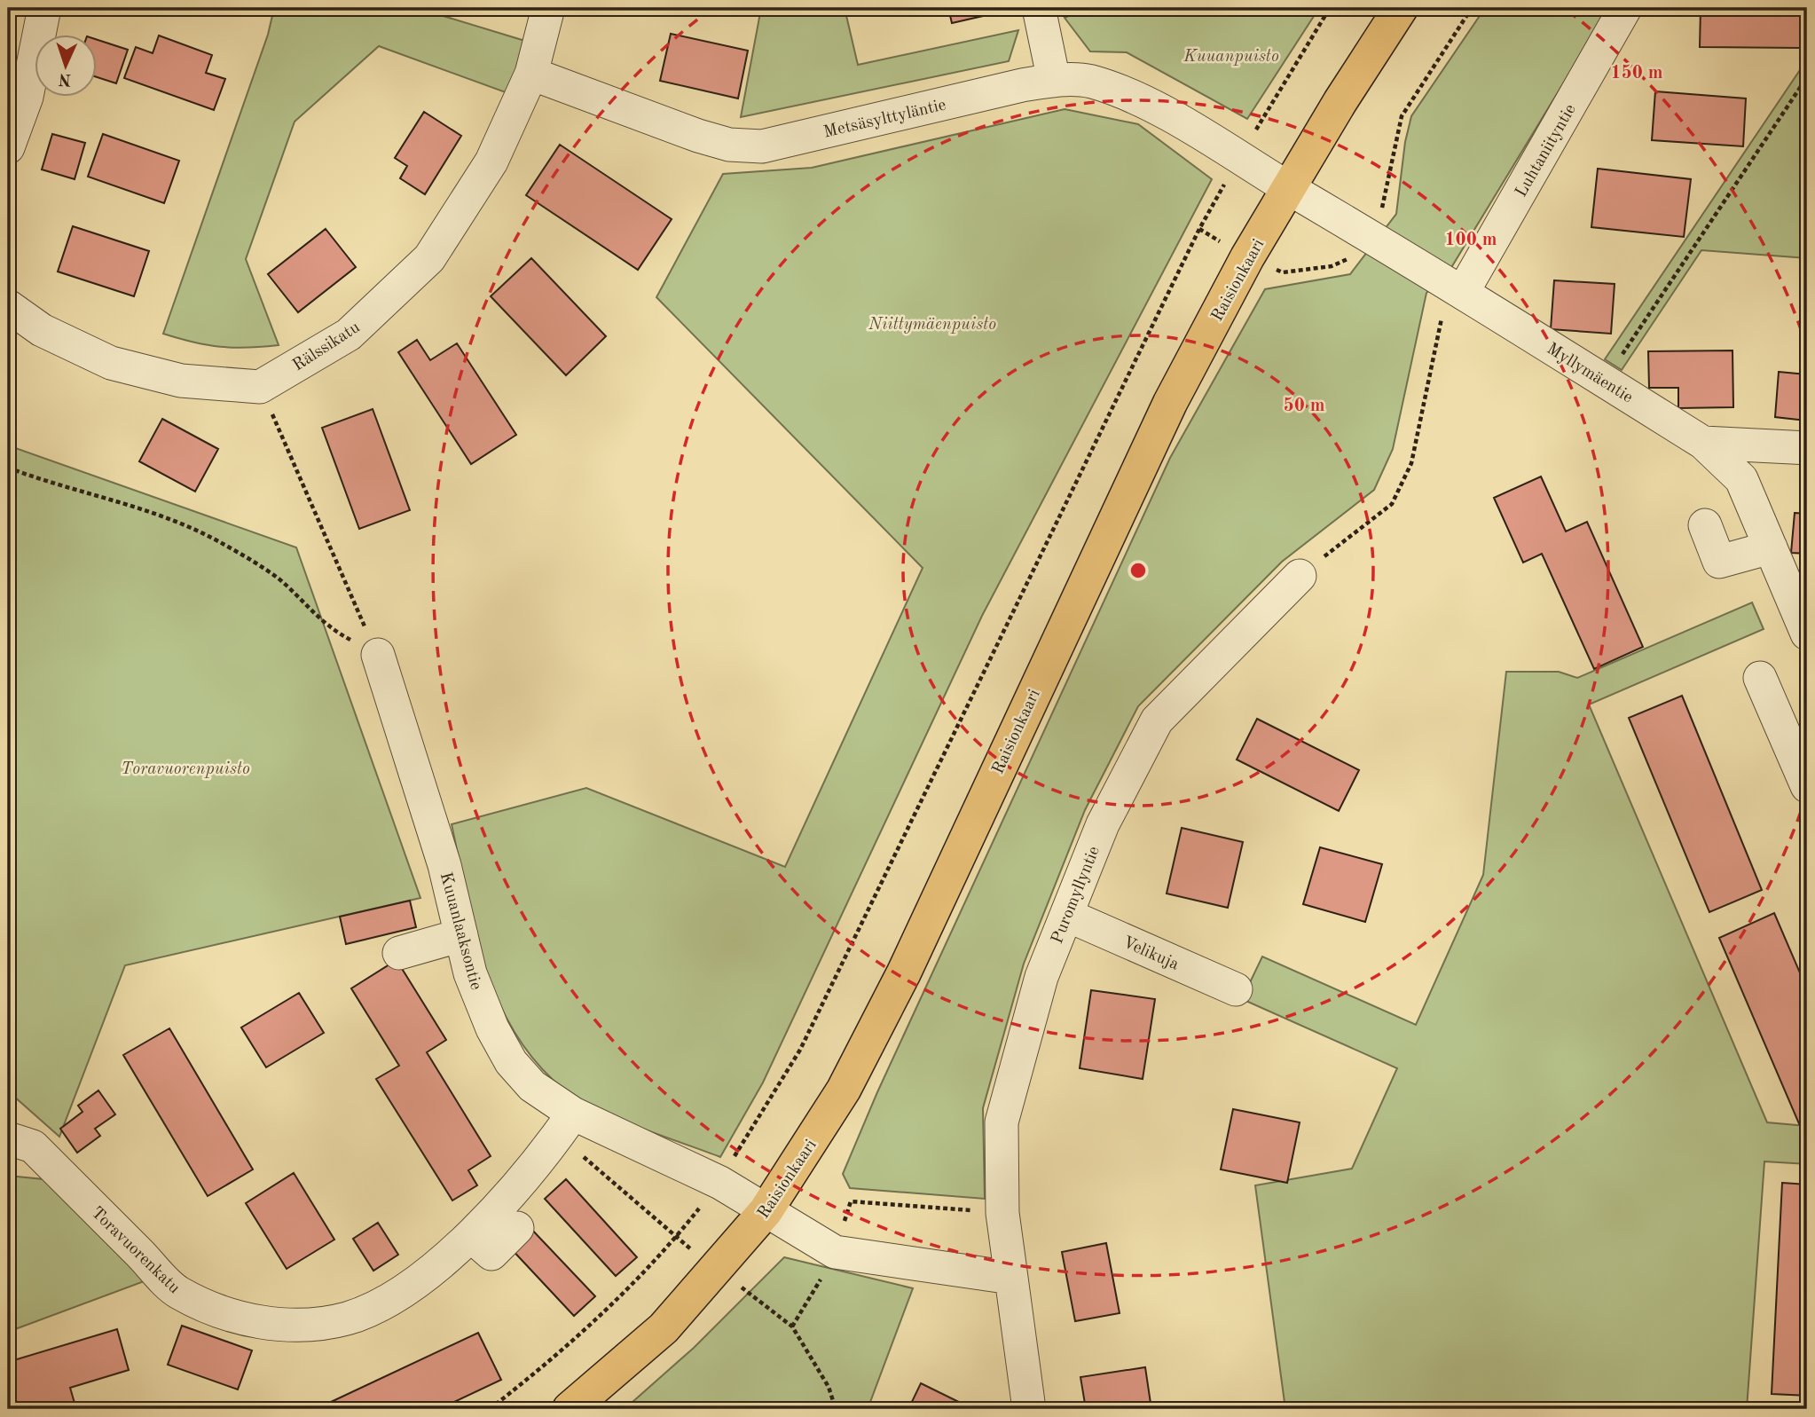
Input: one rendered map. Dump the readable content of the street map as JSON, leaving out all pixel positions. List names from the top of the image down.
{
  "streets": {
    "main road": ["Raisionkaari"],
    "street": [
      "Metsäsylttyläntie",
      "Luhtaniityntie",
      "Rälssikatu",
      "Myllymäentie",
      "Puromyllyntie",
      "Kuuanlaaksontie",
      "Velikuja",
      "Toravuorenkatu"
    ]
  },
  "crossings": [
    ["Metsäsylttyläntie", "Raisionkaari"],
    ["Metsäsylttyläntie", "Rälssikatu"],
    ["Metsäsylttyläntie", "Myllymäentie"],
    ["Luhtaniityntie", "Myllymäentie"],
    ["Raisionkaari", "Myllymäentie"],
    ["Raisionkaari", "Kuuanlaaksontie"],
    ["Puromyllyntie", "Velikuja"],
    ["Kuuanlaaksontie", "Toravuorenkatu"]
  ],
  "parks": ["Kuuanpuisto", "Niittymäenpuisto", "Toravuorenpuisto"],
  "north": "bottom",
  "rings": ["150 m", "100 m", "50 m"]
}
